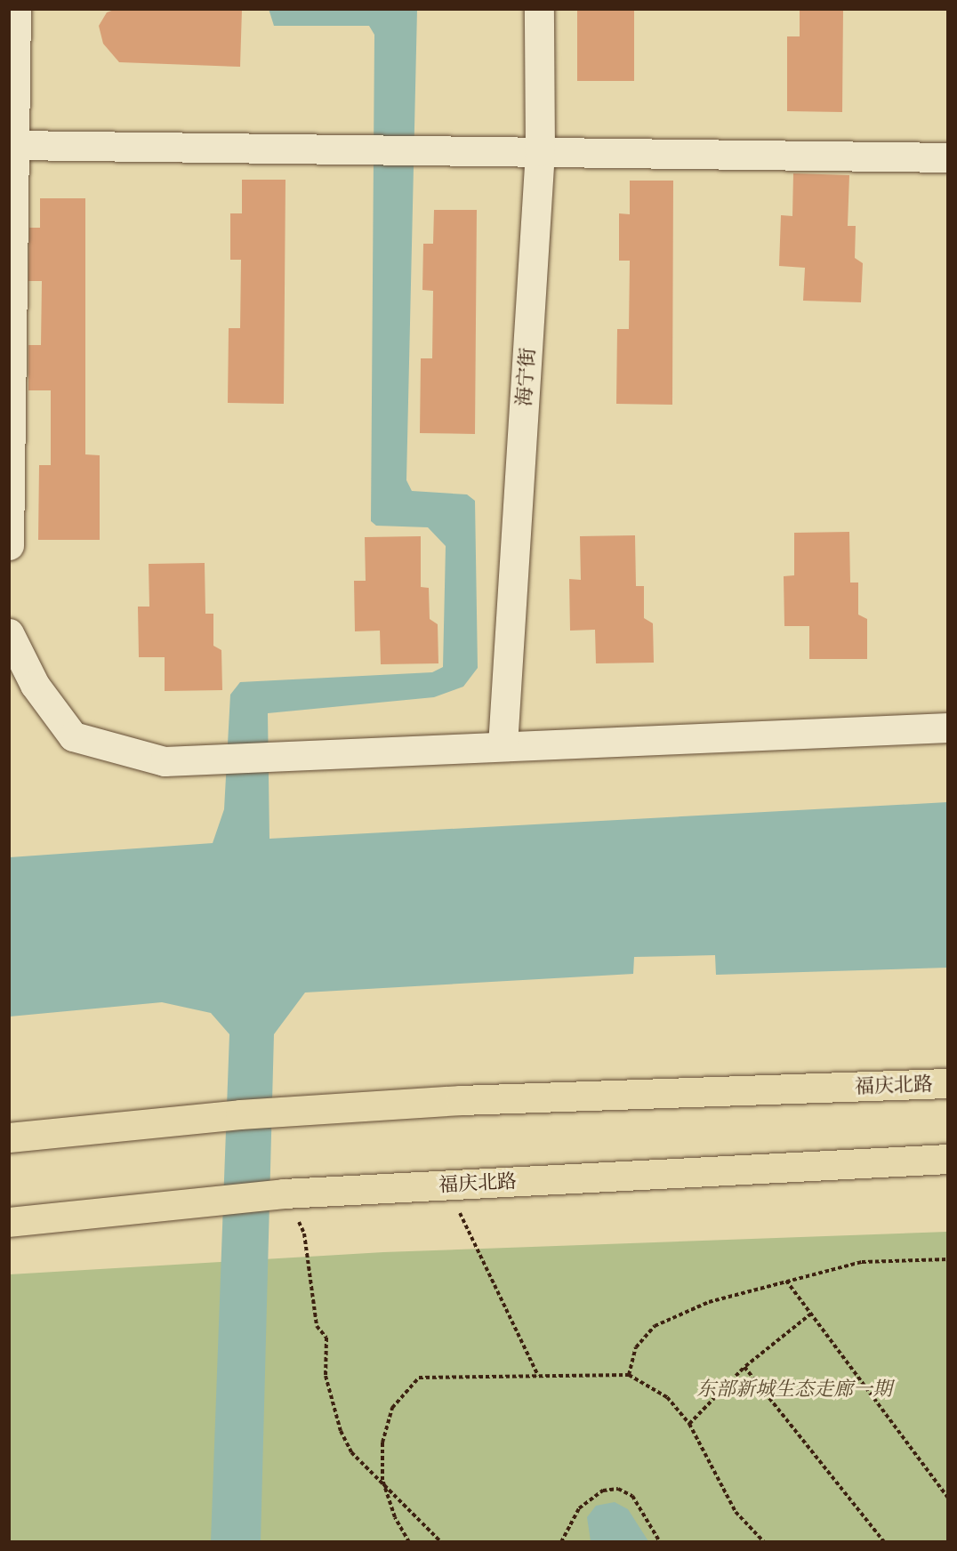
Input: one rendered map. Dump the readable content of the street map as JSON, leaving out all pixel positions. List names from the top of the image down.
{
  "streets": {
    "main road": ["福庆北路"],
    "street": ["海宁街"]
  },
  "parks": ["东部新城生态走廊一期"]
}
